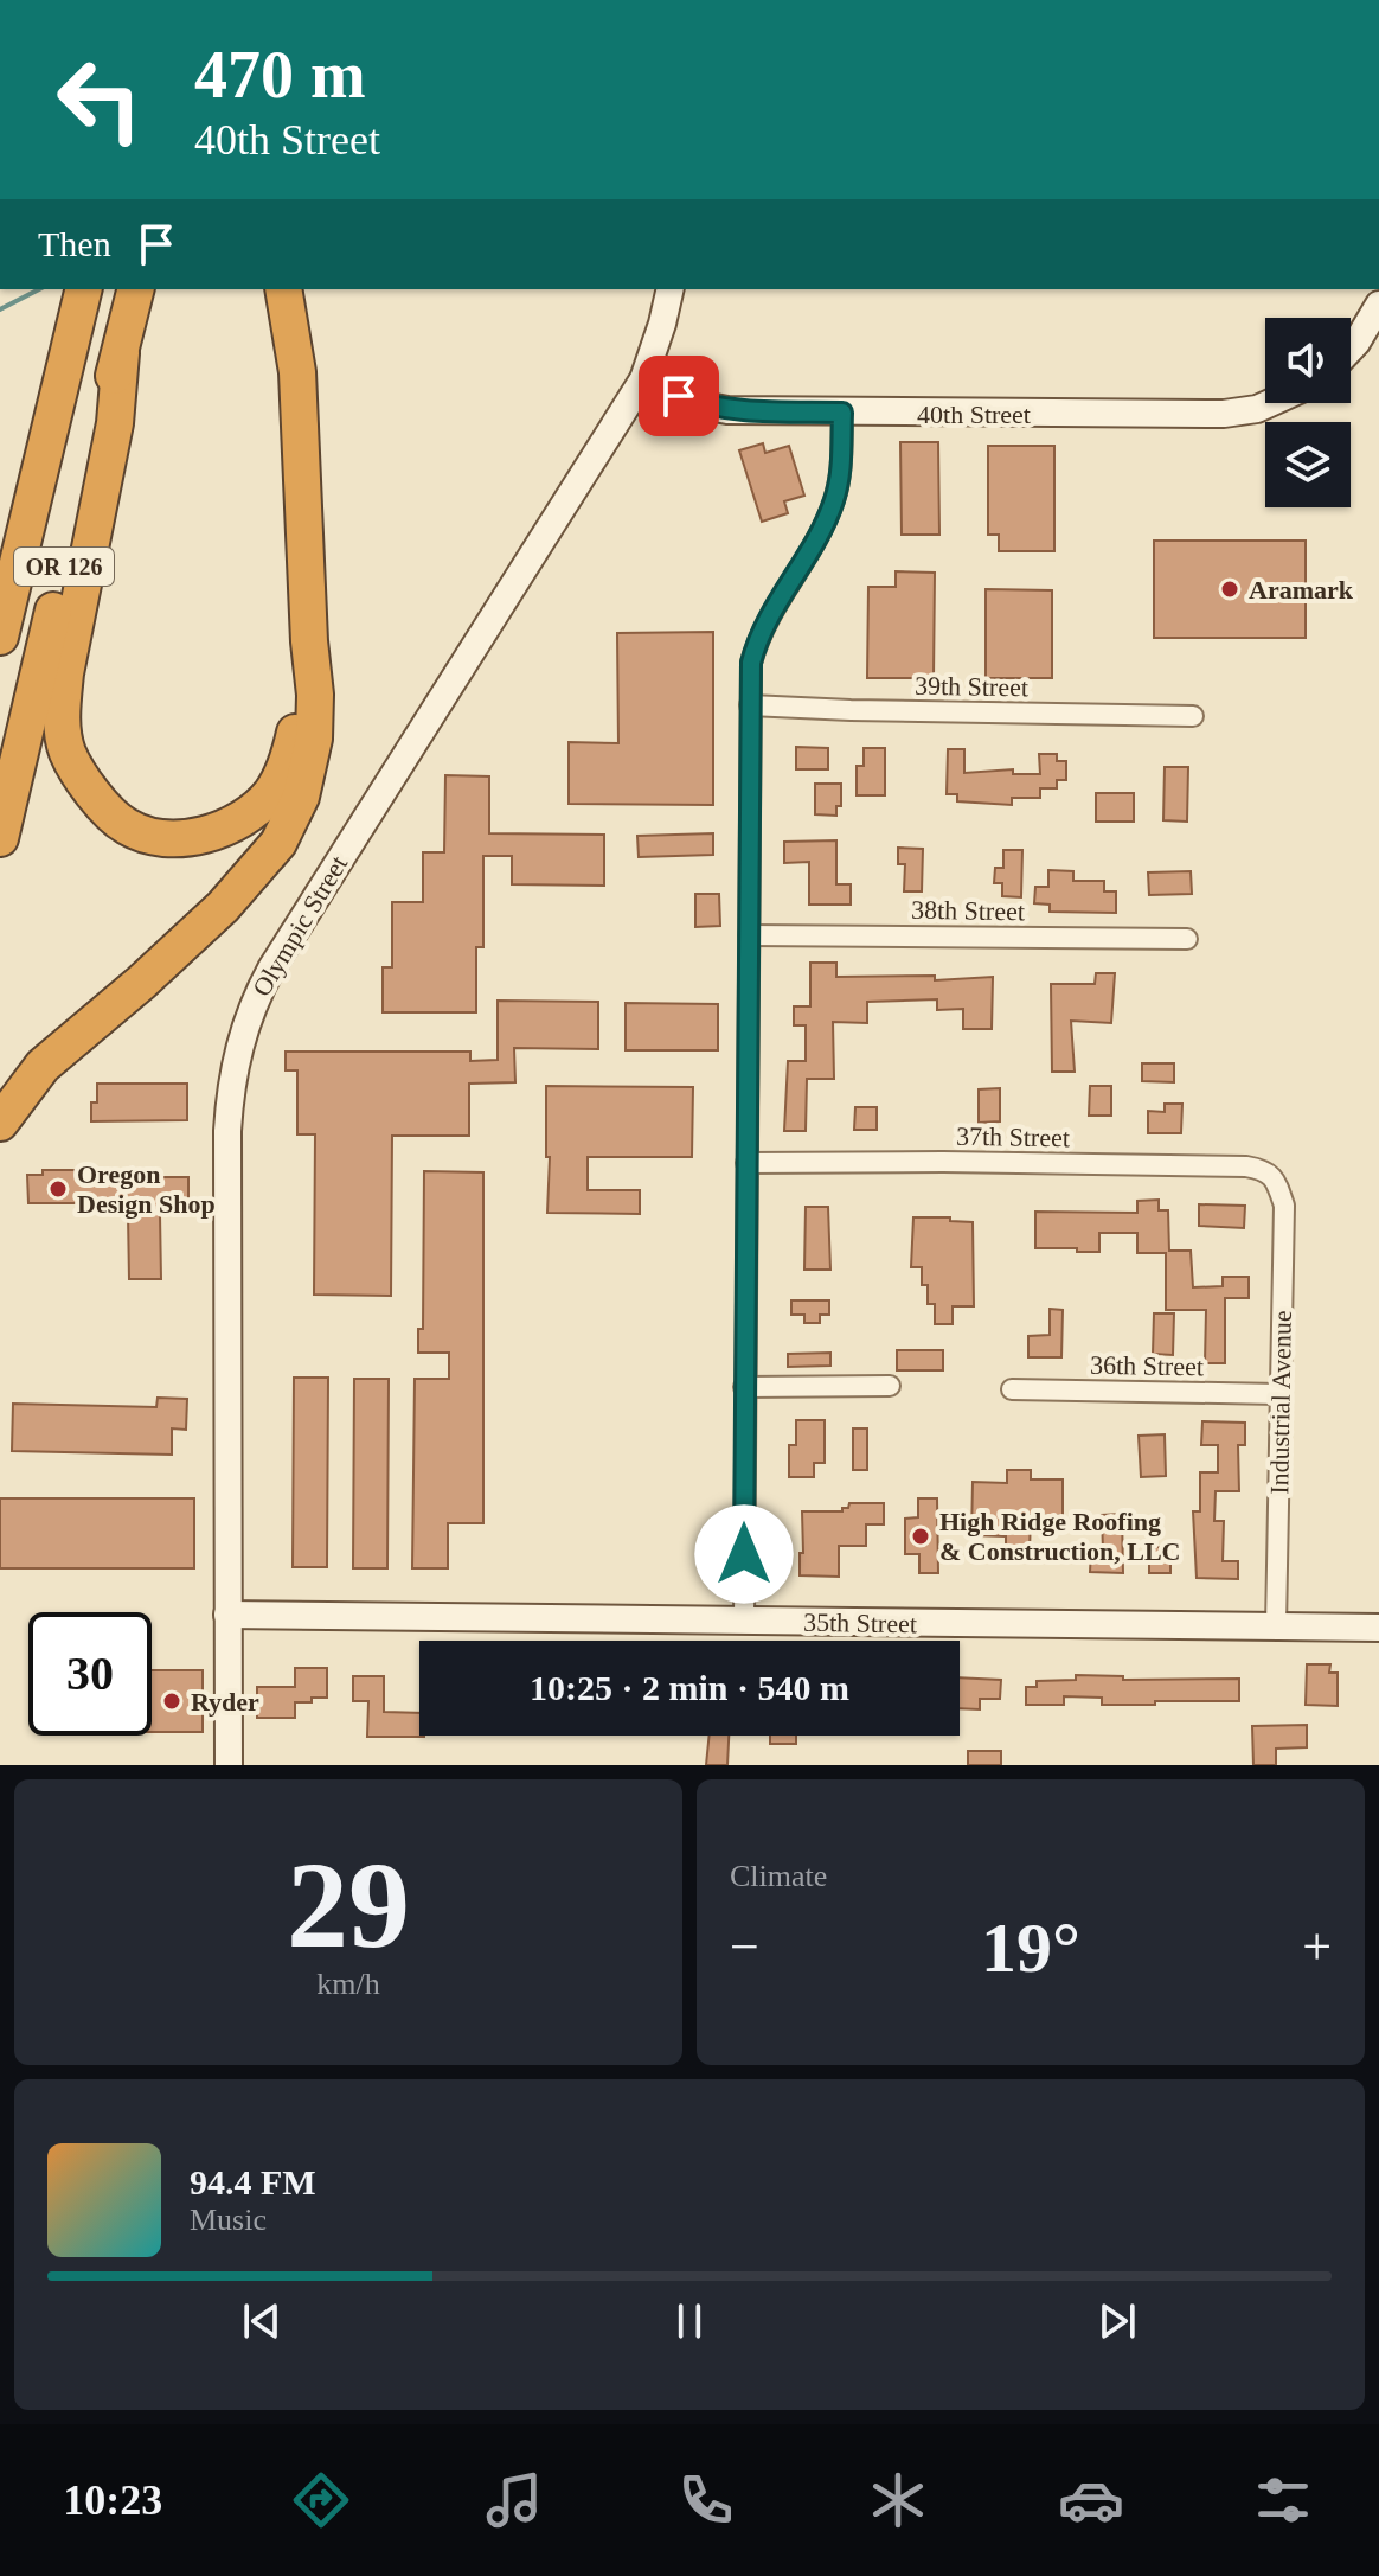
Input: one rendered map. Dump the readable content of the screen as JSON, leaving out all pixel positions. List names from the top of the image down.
{
  "streets": {
    "highway": ["OR 126"],
    "street": [
      "40th Street",
      "39th Street",
      "38th Street",
      "Olympic Street",
      "37th Street",
      "36th Street",
      "Industrial Avenue",
      "35th Street"
    ]
  },
  "crossings": [
    ["40th Street", "Olympic Street"],
    ["Olympic Street", "35th Street"],
    ["37th Street", "Industrial Avenue"],
    ["36th Street", "Industrial Avenue"],
    ["Industrial Avenue", "35th Street"]
  ],
  "places": [
    "Aramark",
    "Oregon Design Shop",
    "High Ridge Roofing & Construction, LLC",
    "Ryder"
  ],
  "page": {
    "turn": ["470 m", "40th Street"],
    "then": "Then",
    "limit": "30",
    "trip": "10:25 · 2 min · 540 m",
    "tile": [
      ["29", "km/h"],
      "Climate"
    ],
    "heat": ["−", "19°", "+"],
    "song": ["94.4 FM", "Music"],
    "tabs": "10:23"
  }
}
